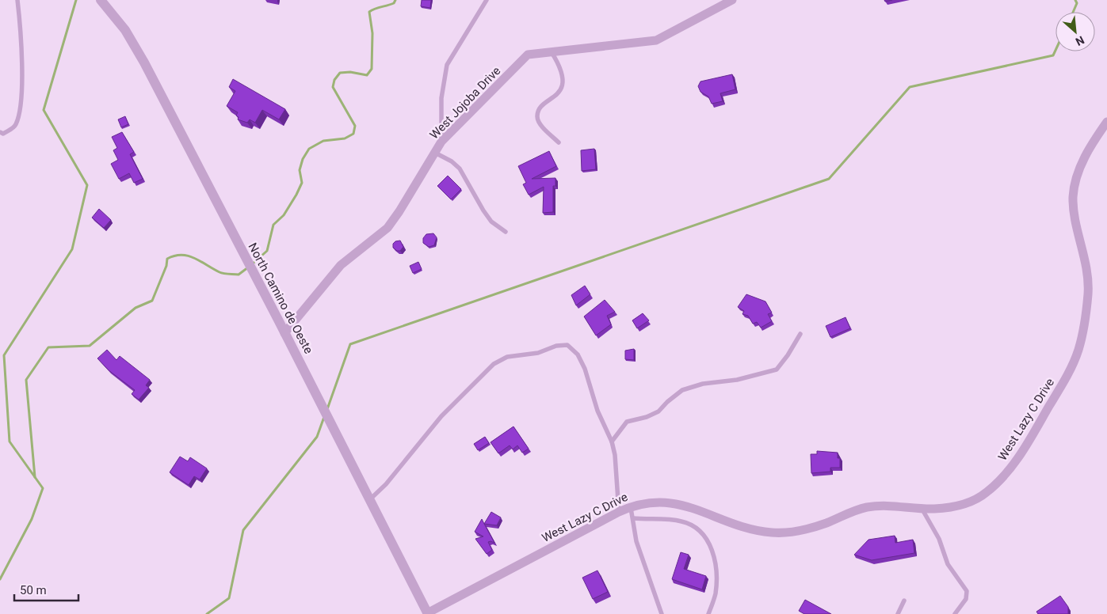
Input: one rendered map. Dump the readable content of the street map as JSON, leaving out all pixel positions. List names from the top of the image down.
{
  "streets": {
    "street": ["West Jojoba Drive", "North Camino de Oeste", "West Lazy C Drive"]
  },
  "crossings": [
    ["West Jojoba Drive", "North Camino de Oeste"],
    ["North Camino de Oeste", "West Lazy C Drive"]
  ],
  "scale_bar": "50 m",
  "north": "bottom right"
}
